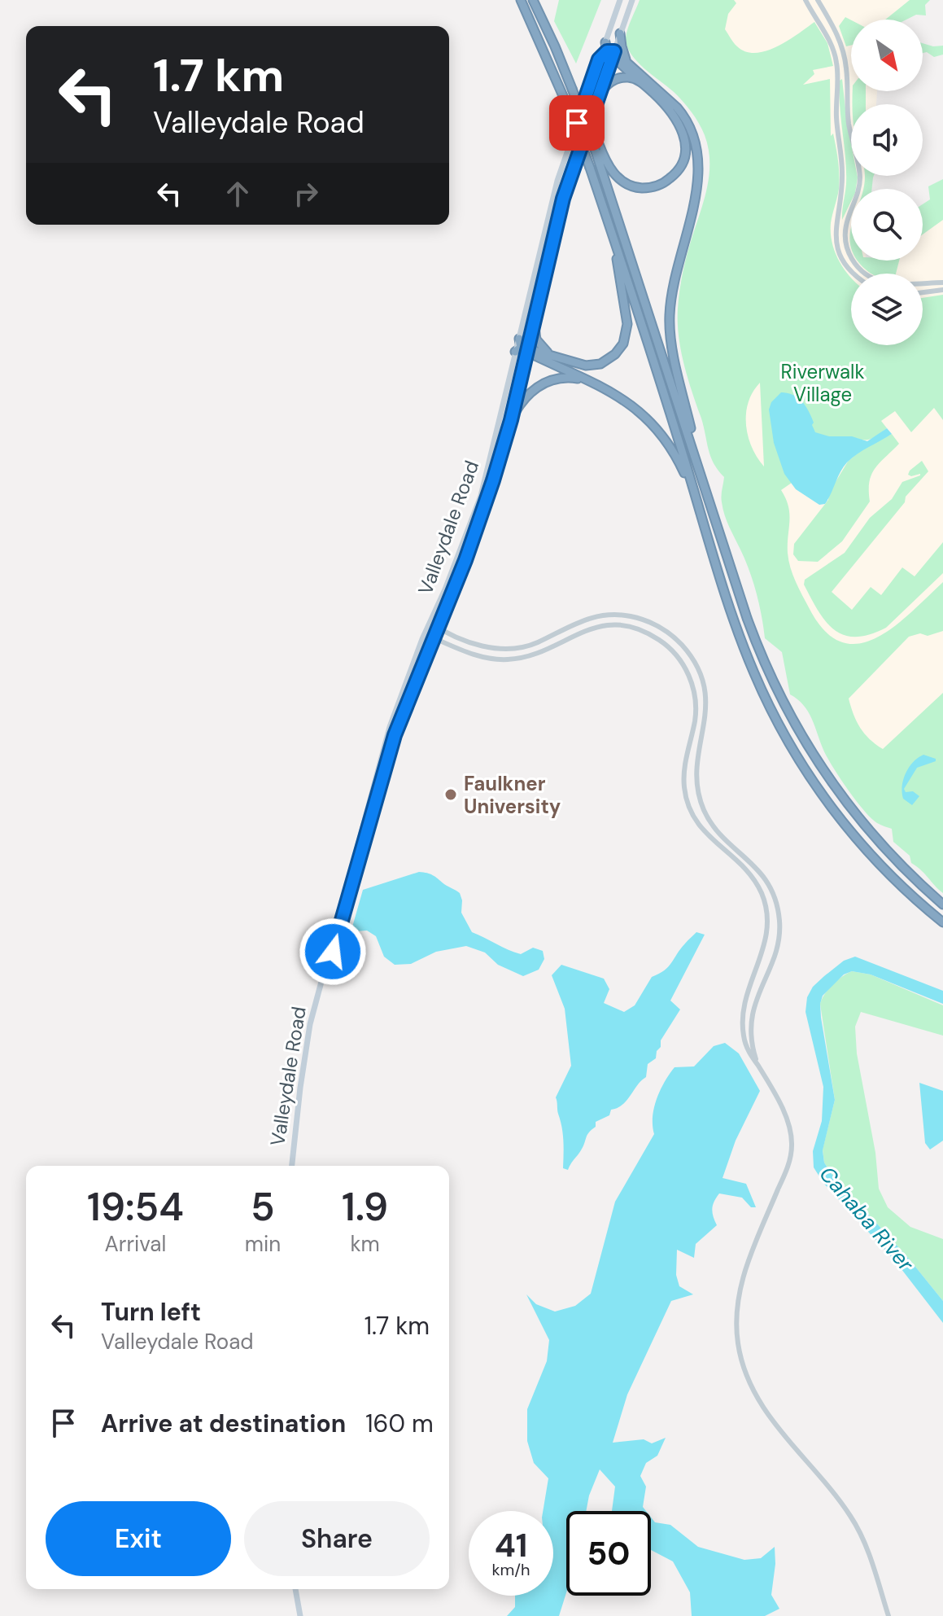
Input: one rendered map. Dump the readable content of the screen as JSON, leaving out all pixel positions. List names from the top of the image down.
{
  "streets": {
    "main road": ["Valleydale Road"]
  },
  "water": ["Cahaba River"],
  "parks": ["Riverwalk Village"],
  "places": ["Faulkner University"],
  "north": "bottom right",
  "page": {
    "turn": ["1.7 km", "Valleydale Road"],
    "eta": [
      "19:54",
      "Arrival",
      "5",
      "min",
      "1.9",
      "km"
    ],
    "list": [
      {
        "name": "Turn left",
        "note": "Valleydale Road",
        "value": "1.7 km"
      },
      {
        "name": "Arrive at destination",
        "value": "160 m"
      }
    ],
    "buttons": ["Exit", "Share"],
    "speed": "41 km/h",
    "limit": "50"
  }
}
